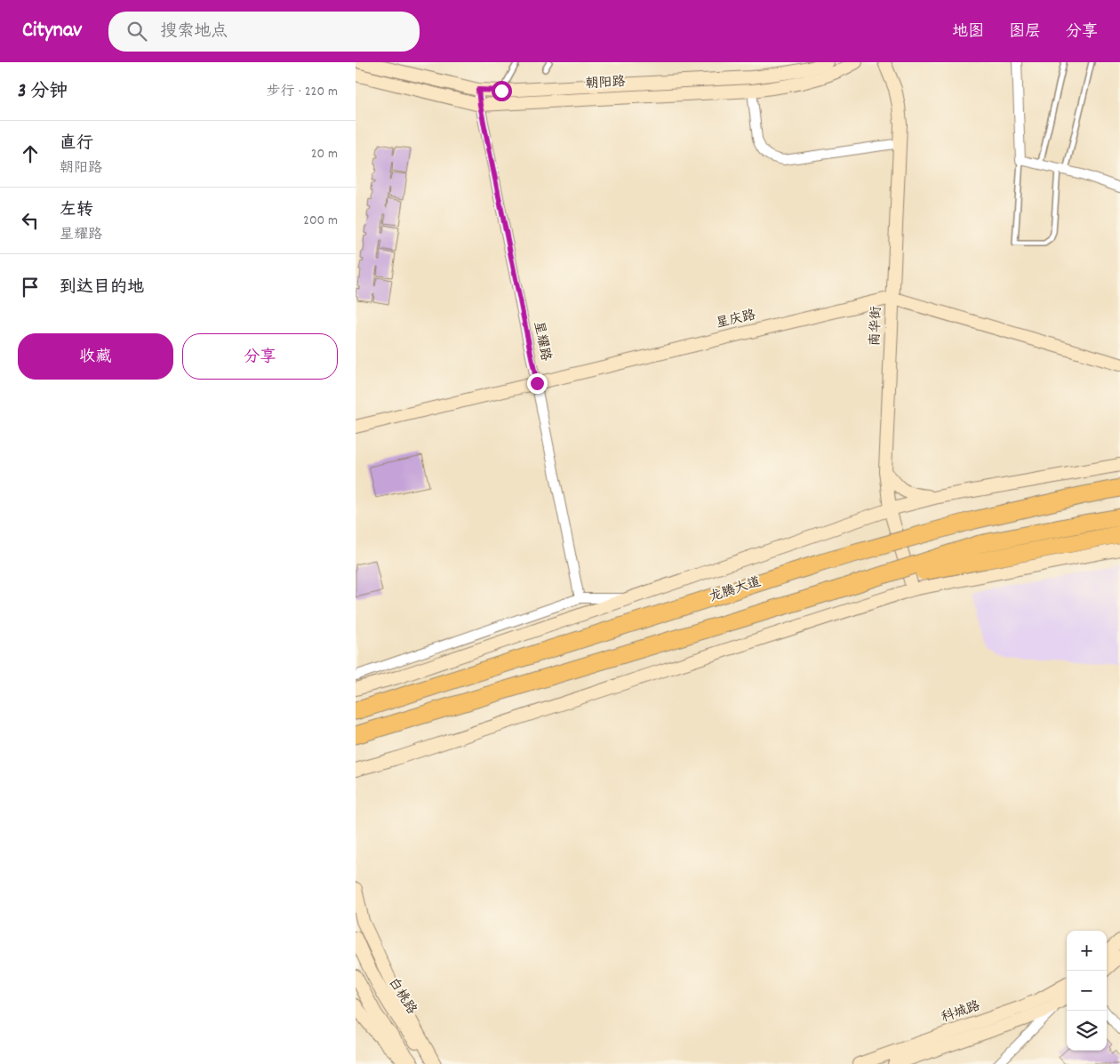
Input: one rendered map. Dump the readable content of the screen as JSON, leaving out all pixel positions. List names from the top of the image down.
{
  "streets": {
    "highway": ["龙腾大道"],
    "main road": [
      "朝阳路",
      "星庆路",
      "南华街",
      "白桃路",
      "科城路"
    ],
    "street": ["星耀路"]
  },
  "crossings": [
    ["朝阳路", "星耀路"],
    ["星庆路", "南华街"],
    ["星庆路", "星耀路"]
  ],
  "page": {
    "header": "Citynav",
    "search": "搜索地点",
    "nav": ["地图", "图层", "分享"],
    "heading": ["3 分钟", "步行 · 220 m"],
    "list": [
      ["直行", "朝阳路", "20 m"],
      ["左转", "星耀路", "200 m"],
      "到达目的地"
    ],
    "buttons": ["收藏", "分享"],
    "map_buttons": ["+", "−"]
  }
}
